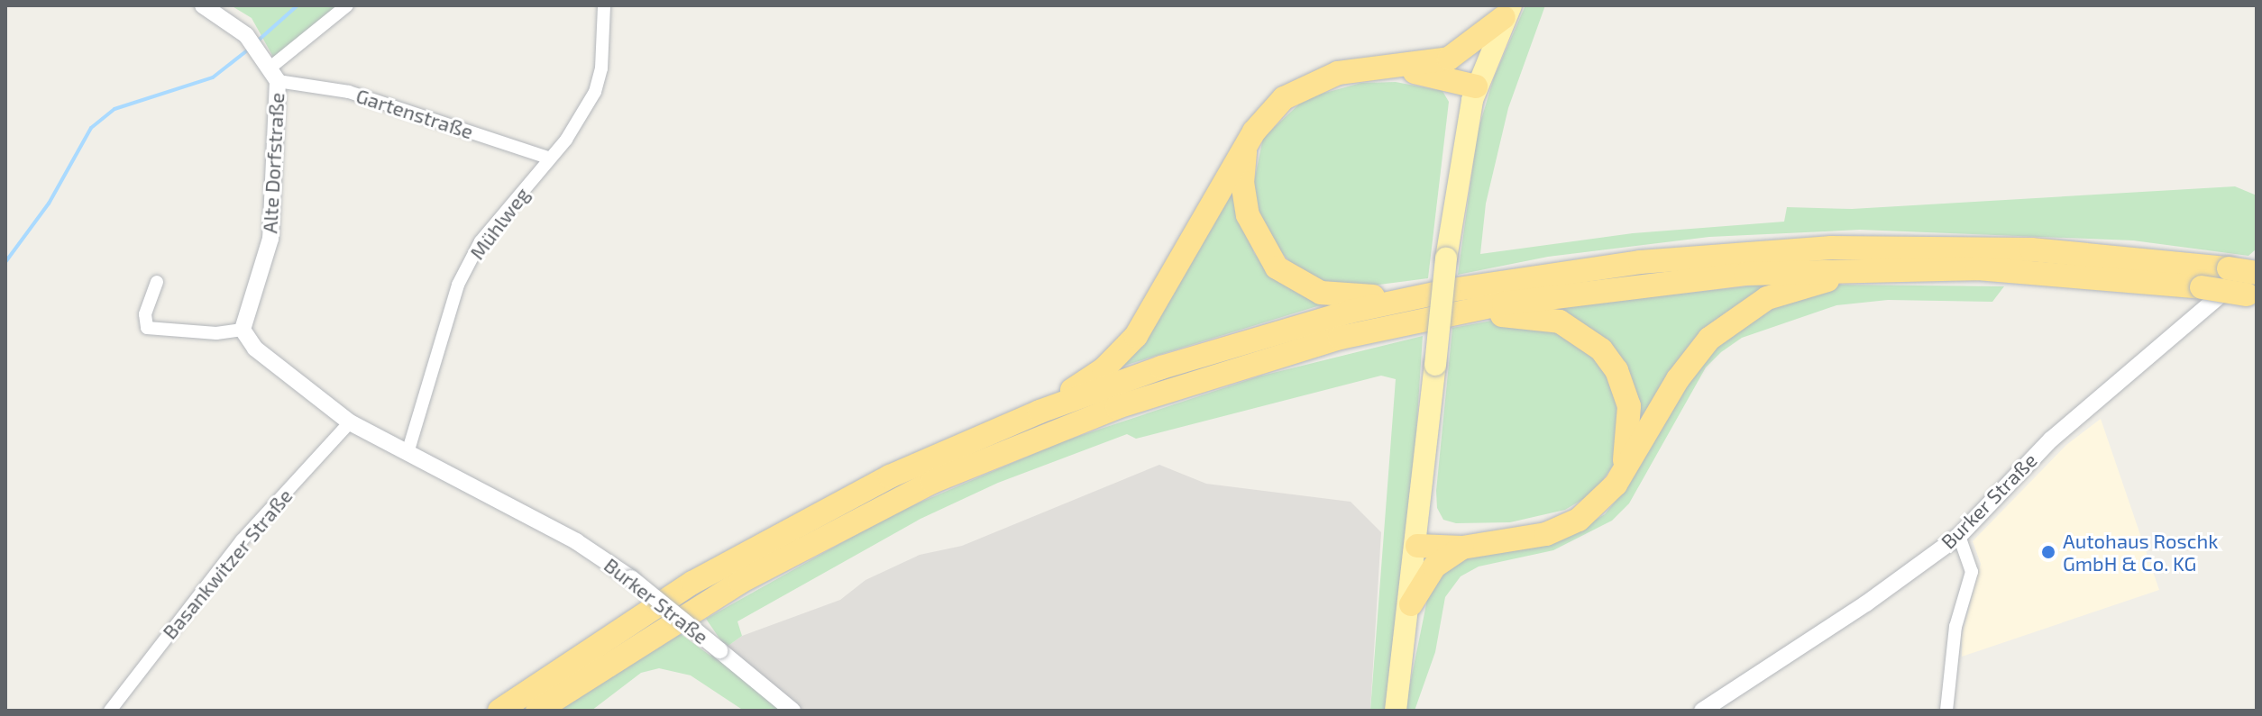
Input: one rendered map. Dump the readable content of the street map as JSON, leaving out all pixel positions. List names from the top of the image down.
{
  "streets": {
    "street": [
      "Gartenstraße",
      "Alte Dorfstraße",
      "Mühlweg",
      "Burker Straße",
      "Basankwitzer Straße"
    ]
  },
  "crossings": [
    ["Gartenstraße", "Alte Dorfstraße"],
    ["Mühlweg", "Burker Straße"]
  ],
  "places": ["Autohaus Roschk GmbH & Co. KG"]
}
